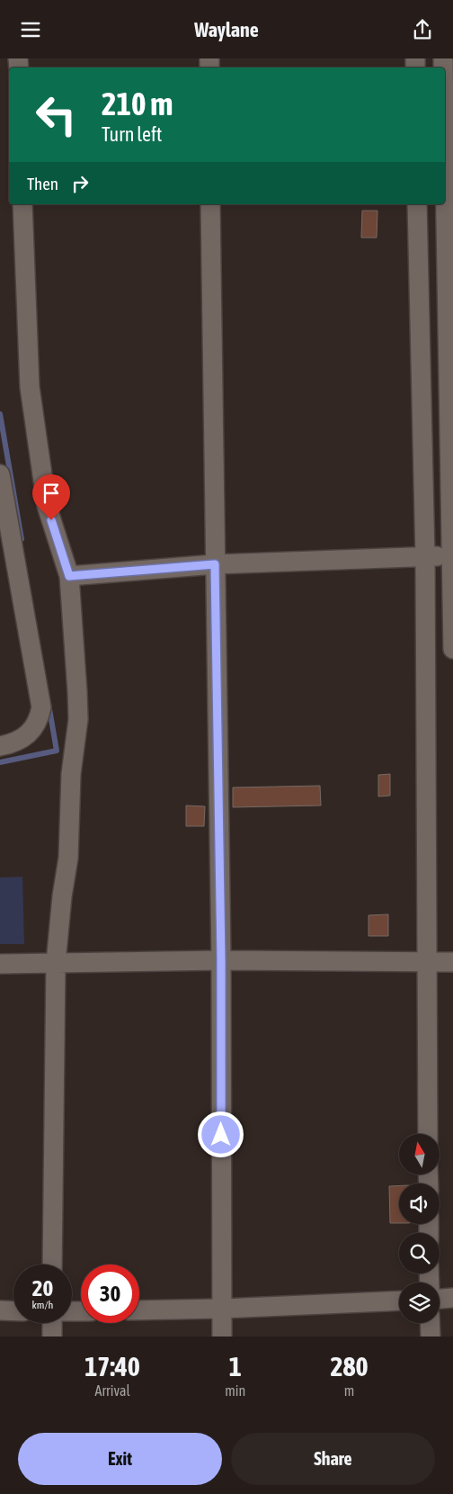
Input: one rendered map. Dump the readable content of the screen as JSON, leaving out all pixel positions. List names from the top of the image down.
{
  "north": "top",
  "page": {
    "header": "Waylane",
    "turn": ["210 m", "Turn left"],
    "then": "Then",
    "speed": "20 km/h",
    "limit": "30",
    "eta": [
      "17:40",
      "Arrival",
      "1",
      "min",
      "280",
      "m"
    ],
    "buttons": ["Exit", "Share"]
  }
}
